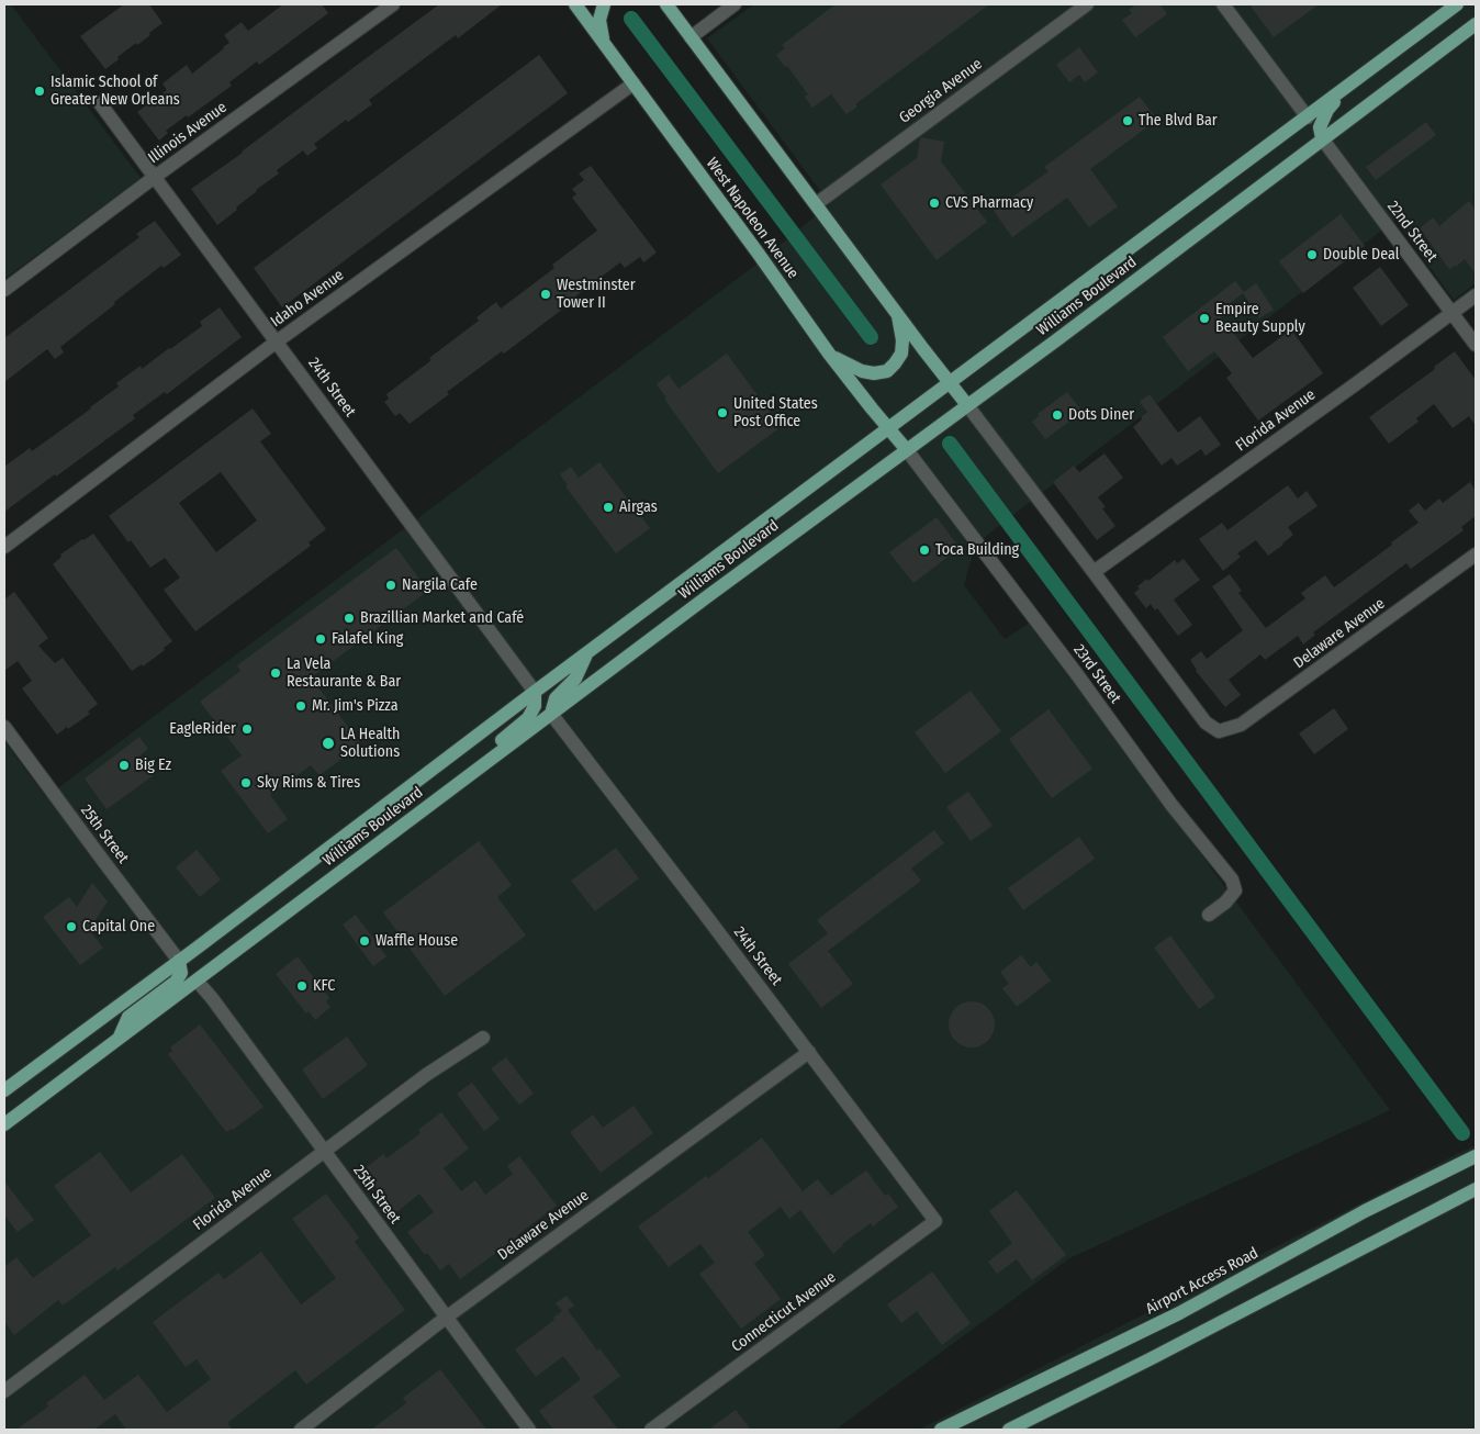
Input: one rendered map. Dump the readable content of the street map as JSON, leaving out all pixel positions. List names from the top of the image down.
{
  "streets": {
    "main road": ["West Napoleon Avenue", "Williams Boulevard", "Airport Access Road"],
    "street": [
      "Georgia Avenue",
      "Illinois Avenue",
      "22nd Street",
      "Idaho Avenue",
      "24th Street",
      "Florida Avenue",
      "Delaware Avenue",
      "23rd Street",
      "25th Street",
      "Connecticut Avenue"
    ]
  },
  "crossings": [
    ["Illinois Avenue", "24th Street"],
    ["West Napoleon Avenue", "Williams Boulevard"],
    ["West Napoleon Avenue", "Idaho Avenue"],
    ["West Napoleon Avenue", "23rd Street"],
    ["22nd Street", "Williams Boulevard"],
    ["22nd Street", "Florida Avenue"],
    ["Williams Boulevard", "24th Street"],
    ["Williams Boulevard", "23rd Street"],
    ["Williams Boulevard", "25th Street"],
    ["Idaho Avenue", "24th Street"],
    ["24th Street", "Delaware Avenue"],
    ["24th Street", "Connecticut Avenue"],
    ["Florida Avenue", "Delaware Avenue"],
    ["Florida Avenue", "25th Street"],
    ["Delaware Avenue", "25th Street"]
  ],
  "places": [
    "Islamic School of Greater New Orleans",
    "The Blvd Bar",
    "CVS Pharmacy",
    "Double Deal",
    "Westminster Tower II",
    "Empire Beauty Supply",
    "United States Post Office",
    "Dots Diner",
    "Airgas",
    "Toca Building",
    "Nargila Cafe",
    "Brazillian Market and Café",
    "Falafel King",
    "La Vela Restaurante & Bar",
    "Mr. Jim's Pizza",
    "EagleRider",
    "LA Health Solutions",
    "Big Ez",
    "Sky Rims & Tires",
    "Capital One",
    "Waffle House",
    "KFC"
  ]
}
